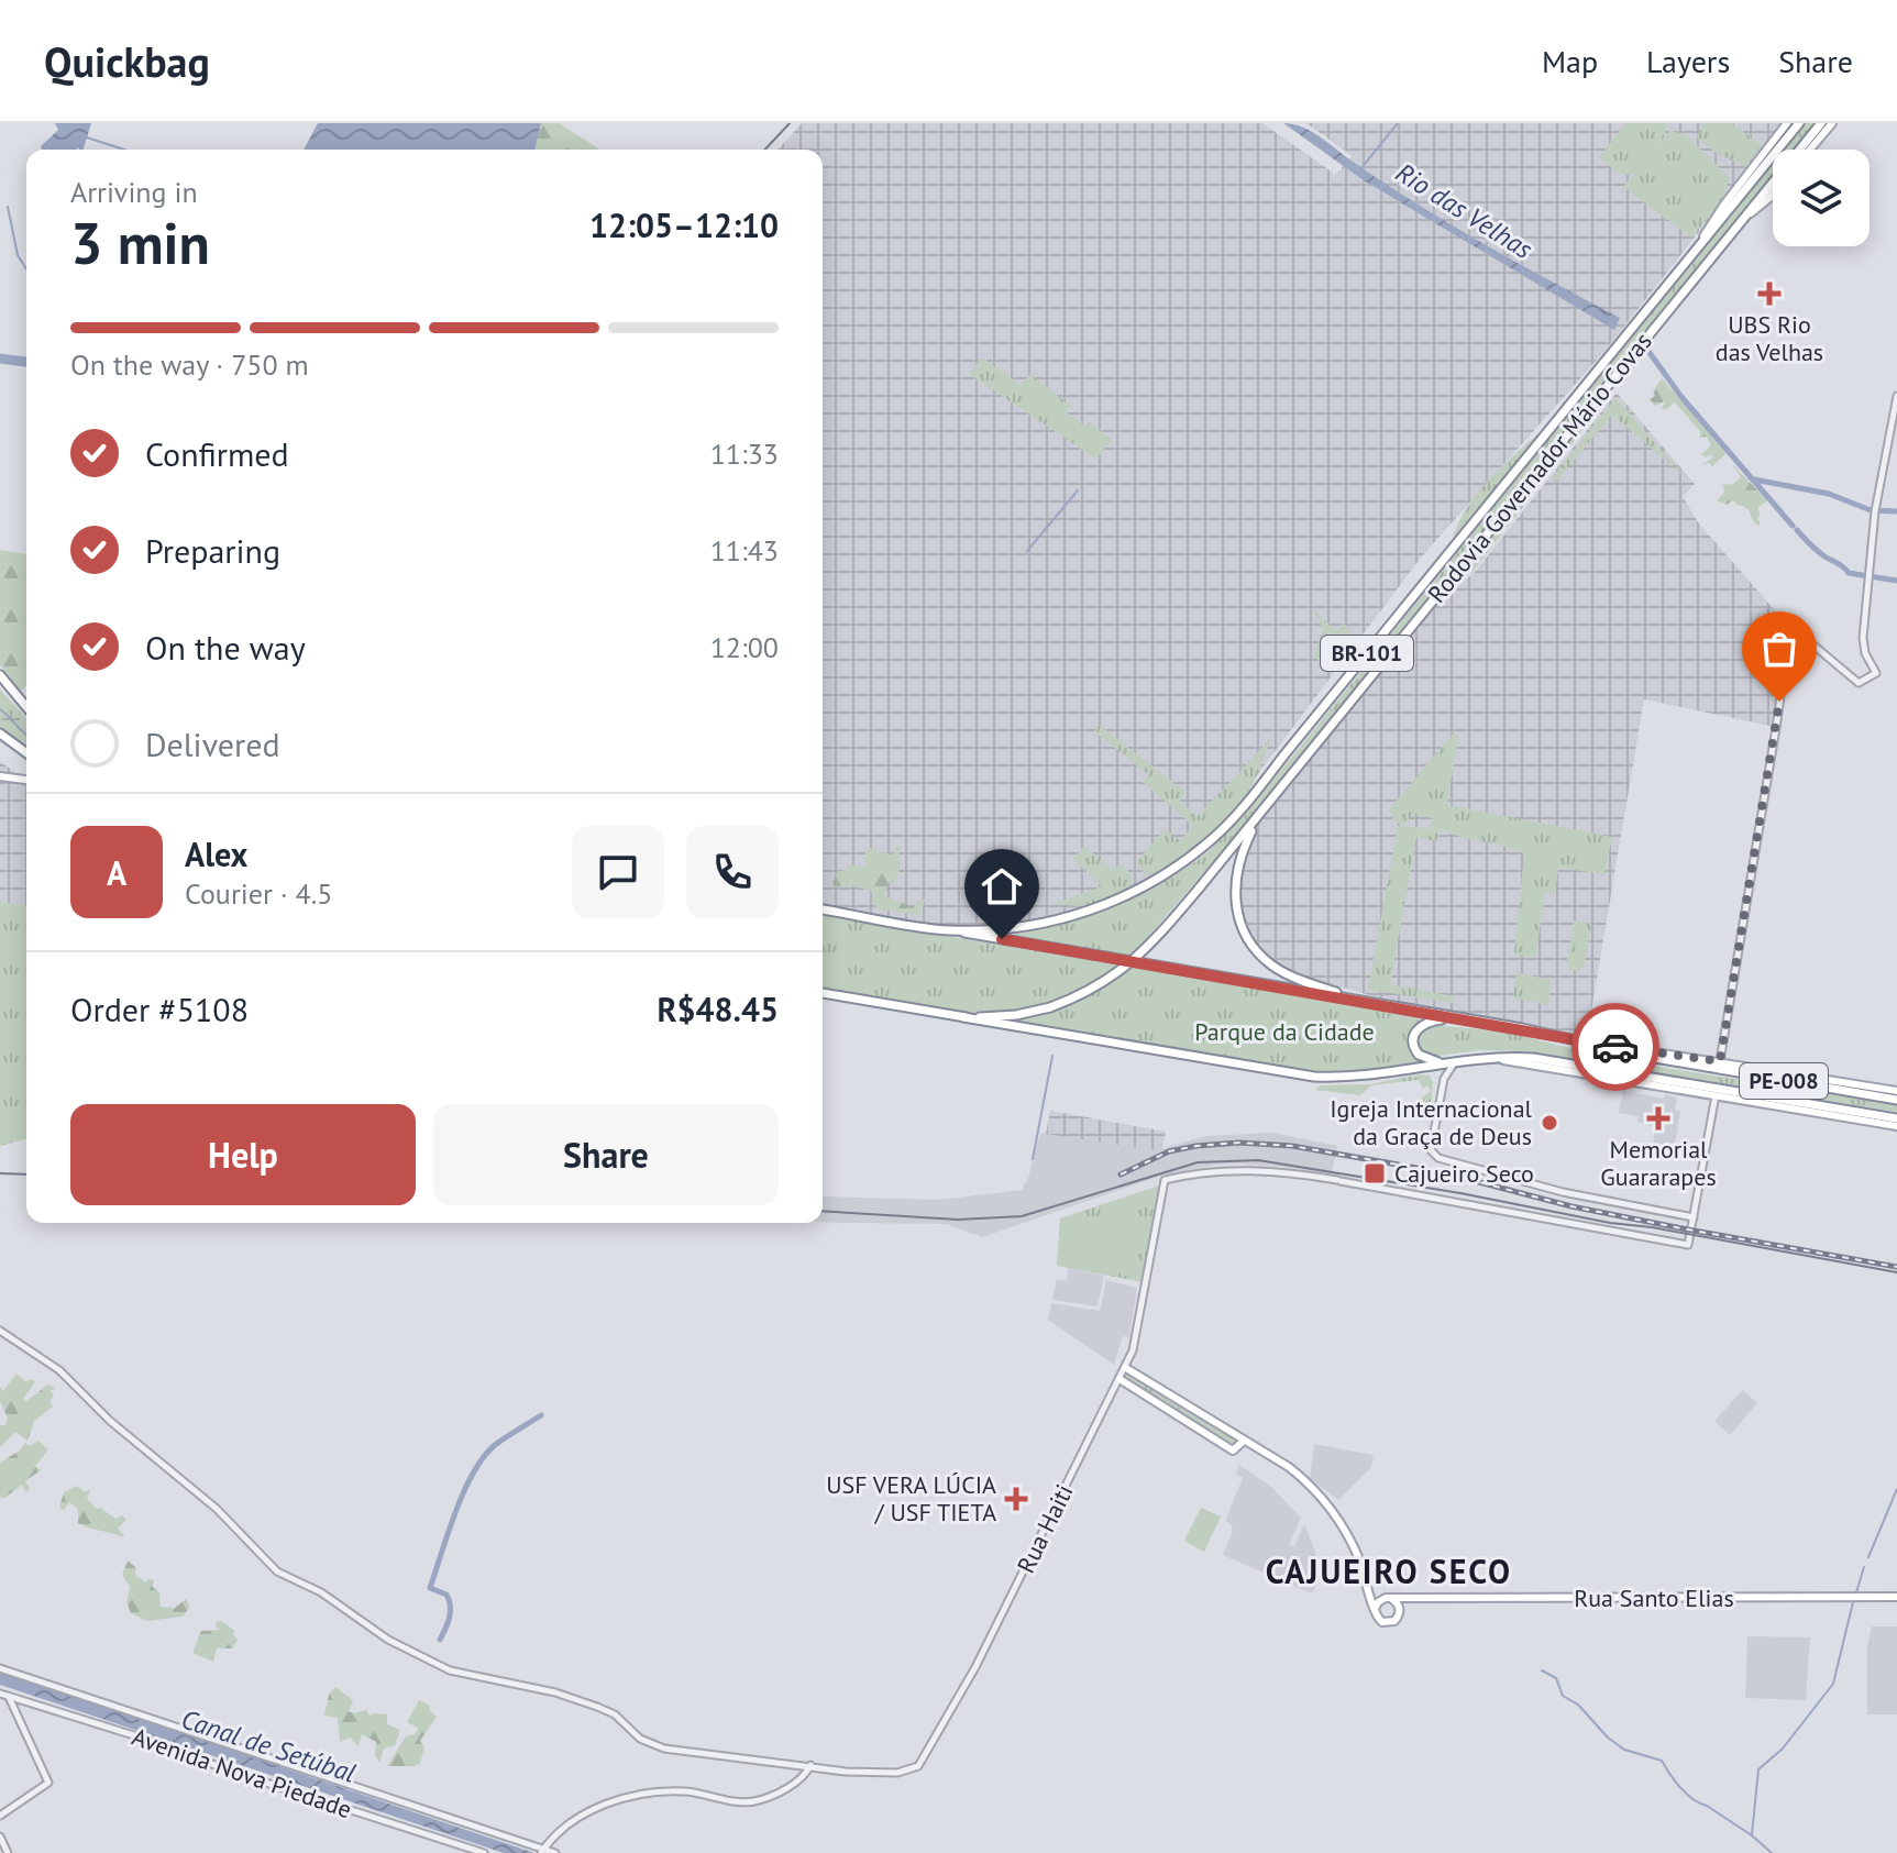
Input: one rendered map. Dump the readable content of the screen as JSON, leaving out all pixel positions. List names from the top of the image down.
{
  "streets": {
    "highway": ["Rodovia Governador Mário Covas", "BR-101", "PE-008"],
    "main road": ["Rua Santo Elias"],
    "street": ["Rua Haiti", "Avenida Nova Piedade"]
  },
  "crossings": [
    ["Rodovia Governador Mário Covas", "PE-008"]
  ],
  "districts": ["CAJUEIRO SECO"],
  "water": ["Rio das Velhas", "Canal de Setúbal"],
  "parks": ["Parque da Cidade"],
  "places": {
    "health": ["UBS Rio das Velhas", "Memorial Guararapes", "USF VERA LÚCIA / USF TIETA"],
    "other": ["Igreja Internacional da Graça de Deus"],
    "transit": ["Cajueiro Seco"]
  },
  "page": {
    "header": "Quickbag",
    "nav": ["Map", "Layers", "Share"],
    "heading": ["3 min", "Arriving in", "12:05–12:10"],
    "panel": [
      "Alex",
      "Courier · 4.5",
      "Order #5108",
      "R$48.45"
    ],
    "bar": "On the way · 750 m",
    "list": [
      ["Confirmed", "11:33"],
      ["Preparing", "11:43"],
      ["On the way", "12:00"],
      "Delivered"
    ],
    "round": "A",
    "buttons": ["Help", "Share"]
  }
}
